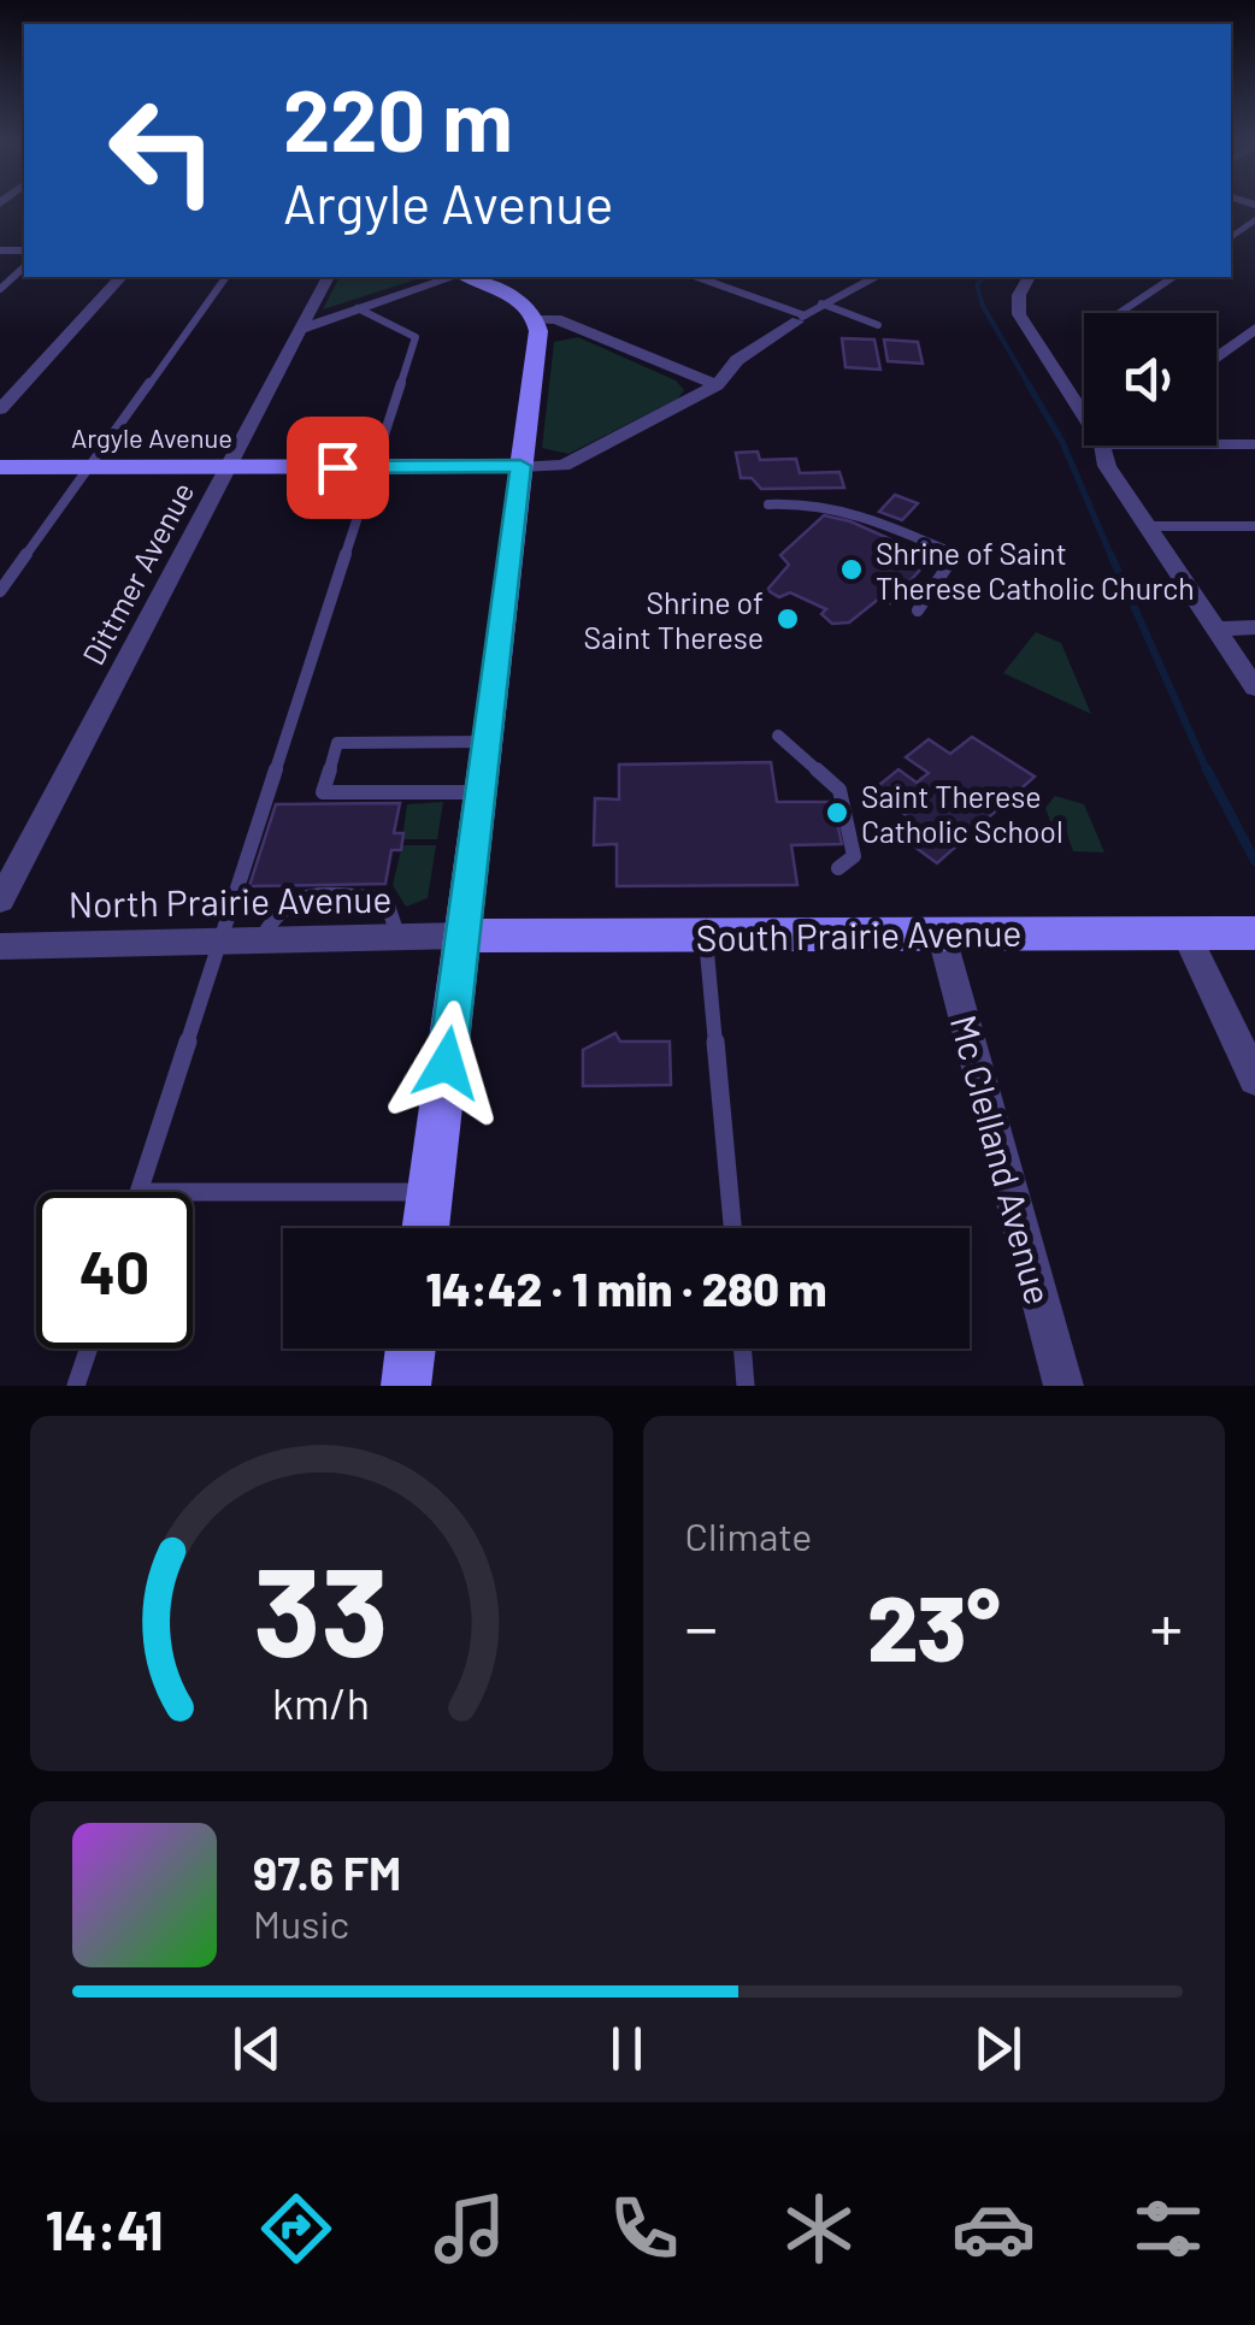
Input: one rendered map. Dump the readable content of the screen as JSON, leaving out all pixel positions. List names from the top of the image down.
{
  "streets": {
    "street": [
      "Argyle Avenue",
      "Dittmer Avenue",
      "North Prairie Avenue",
      "South Prairie Avenue",
      "Mc Clelland Avenue"
    ]
  },
  "crossings": [
    ["Argyle Avenue", "Dittmer Avenue"],
    ["North Prairie Avenue", "South Prairie Avenue"],
    ["South Prairie Avenue", "Mc Clelland Avenue"]
  ],
  "places": ["Shrine of Saint Therese Catholic Church", "Shrine of Saint Therese", "Saint Therese Catholic School"],
  "page": {
    "turn": ["220 m", "Argyle Avenue"],
    "limit": "40",
    "trip": "14:42 · 1 min · 280 m",
    "tile": "Climate",
    "heat": ["−", "23°", "+"],
    "song": ["97.6 FM", "Music"],
    "tabs": "14:41",
    "gauge": ["33", "km/h"]
  }
}
